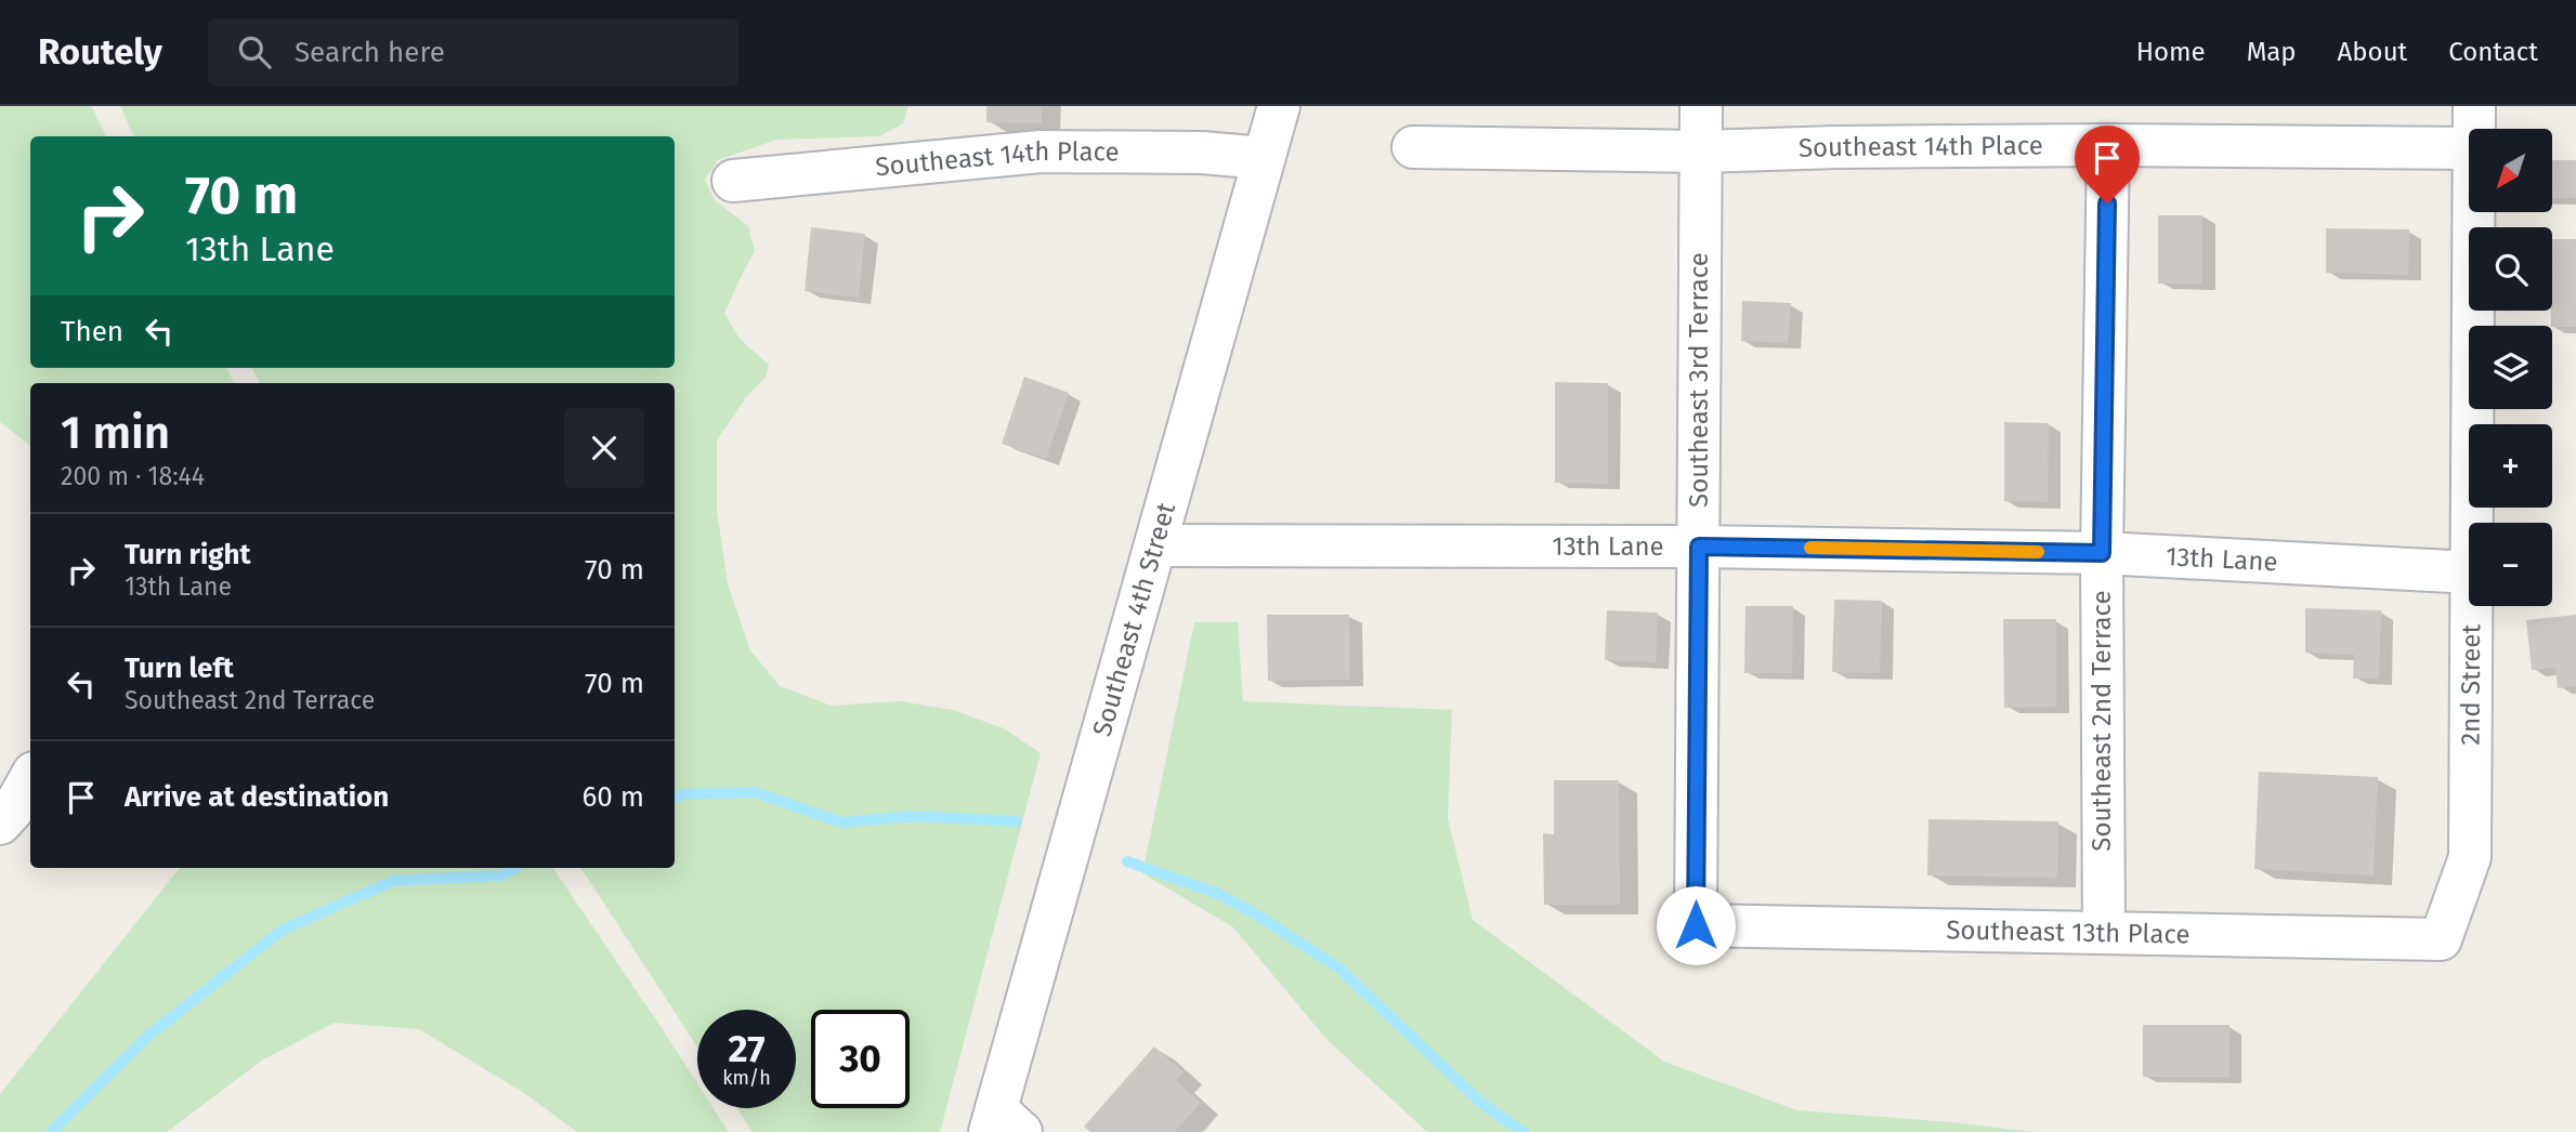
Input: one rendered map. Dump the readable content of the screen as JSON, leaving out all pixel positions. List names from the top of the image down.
{
  "streets": {
    "street": [
      "Southeast 14th Place",
      "Southeast 3rd Terrace",
      "13th Lane",
      "Southeast 4th Street",
      "2nd Street",
      "Southeast 2nd Terrace",
      "Southeast 13th Place"
    ]
  },
  "crossings": [
    ["Southeast 14th Place", "Southeast 3rd Terrace"],
    ["Southeast 14th Place", "Southeast 4th Street"],
    ["Southeast 14th Place", "Southeast 2nd Terrace"],
    ["Southeast 3rd Terrace", "13th Lane"],
    ["Southeast 3rd Terrace", "Southeast 13th Place"],
    ["13th Lane", "Southeast 4th Street"],
    ["13th Lane", "Southeast 2nd Terrace"],
    ["2nd Street", "Southeast 13th Place"],
    ["Southeast 2nd Terrace", "Southeast 13th Place"]
  ],
  "north": "bottom left",
  "page": {
    "header": "Routely",
    "search": "Search here",
    "nav": [
      "Home",
      "Map",
      "About",
      "Contact"
    ],
    "map_buttons": ["+", "−"],
    "turn": ["70 m", "13th Lane"],
    "then": "Then",
    "heading": ["1 min", "200 m · 18:44"],
    "list": [
      {
        "name": "Turn right",
        "note": "13th Lane",
        "value": "70 m"
      },
      {
        "name": "Turn left",
        "note": "Southeast 2nd Terrace",
        "value": "70 m"
      },
      {
        "name": "Arrive at destination",
        "value": "60 m"
      }
    ],
    "speed": "27 km/h",
    "limit": "30"
  }
}
